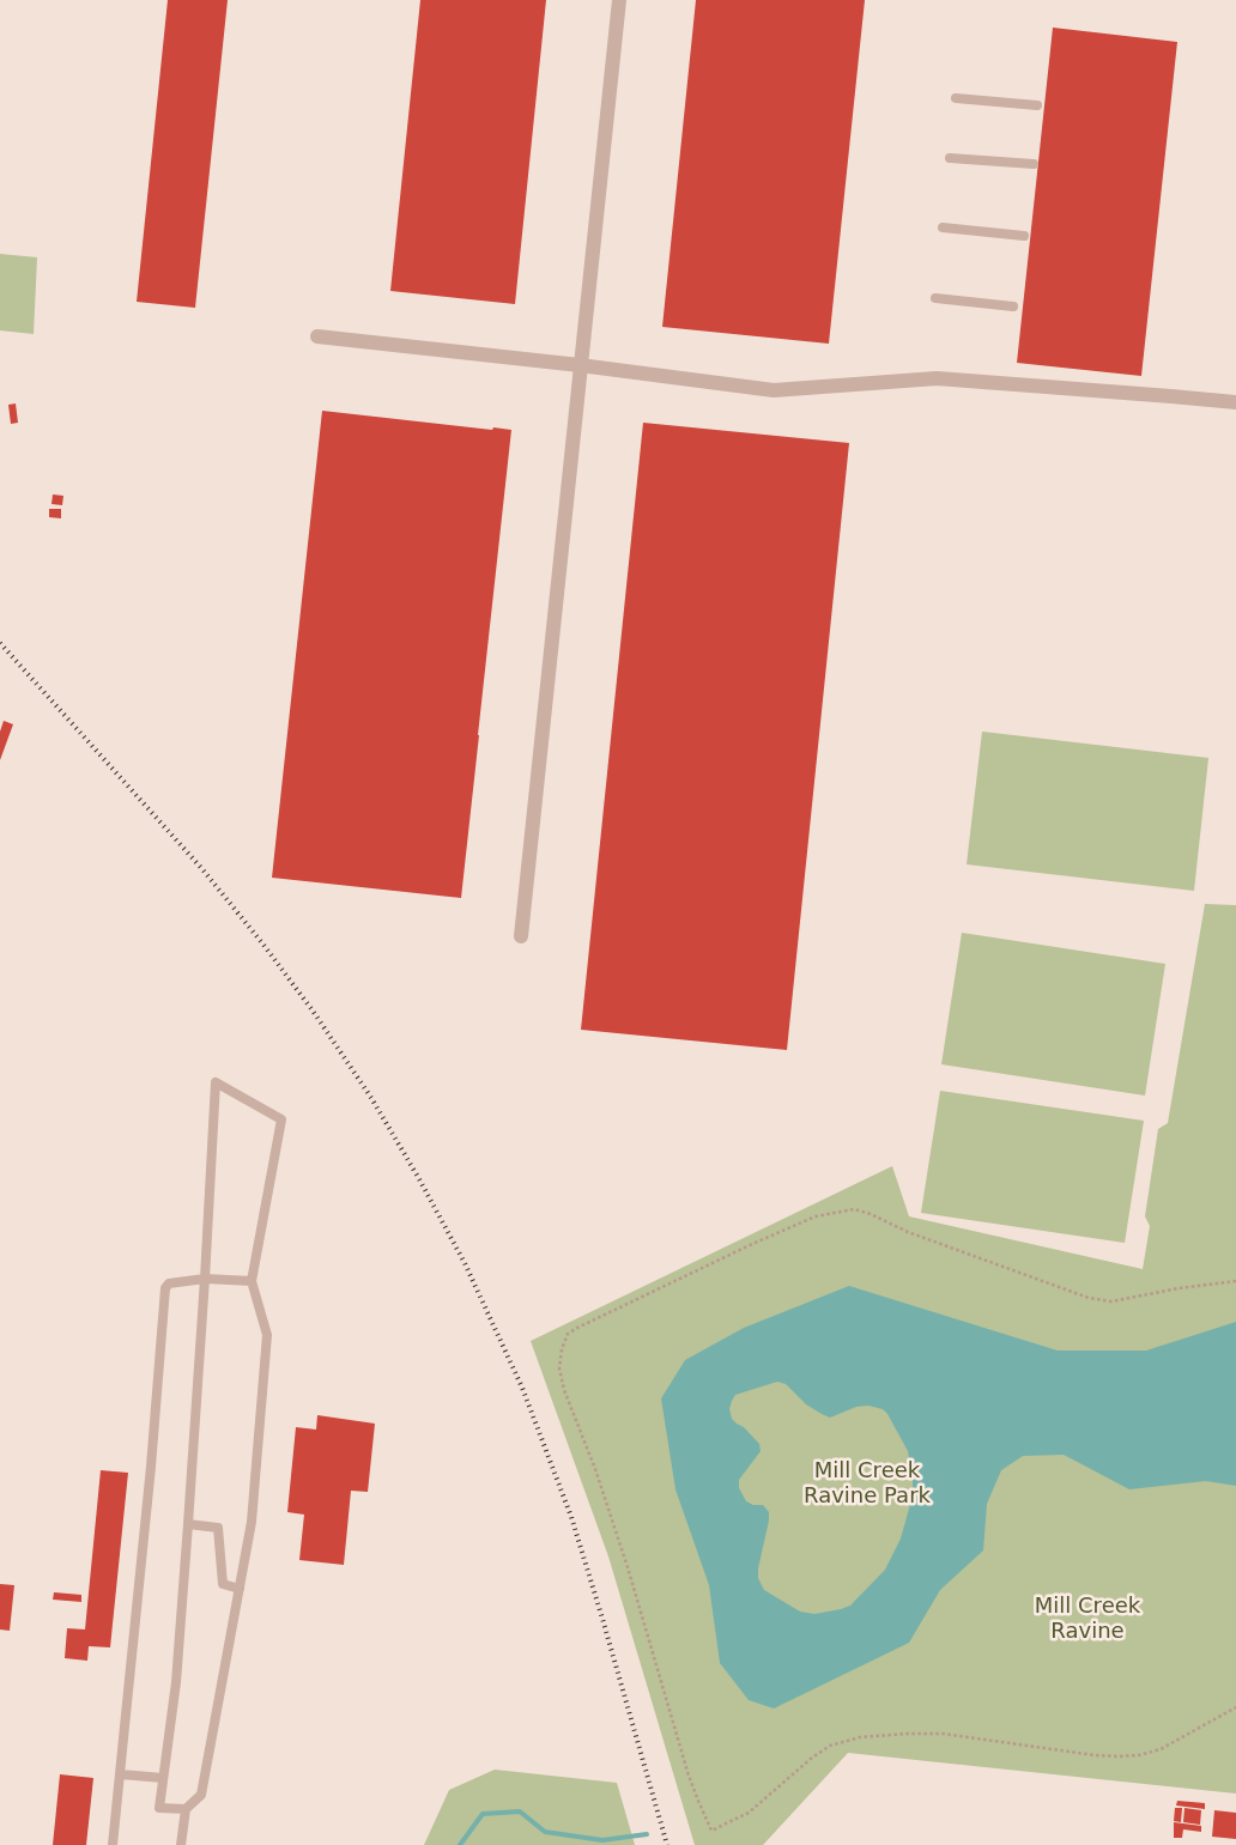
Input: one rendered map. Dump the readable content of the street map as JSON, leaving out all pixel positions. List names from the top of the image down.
{
  "parks": ["Mill Creek Ravine Park", "Mill Creek Ravine"]
}
